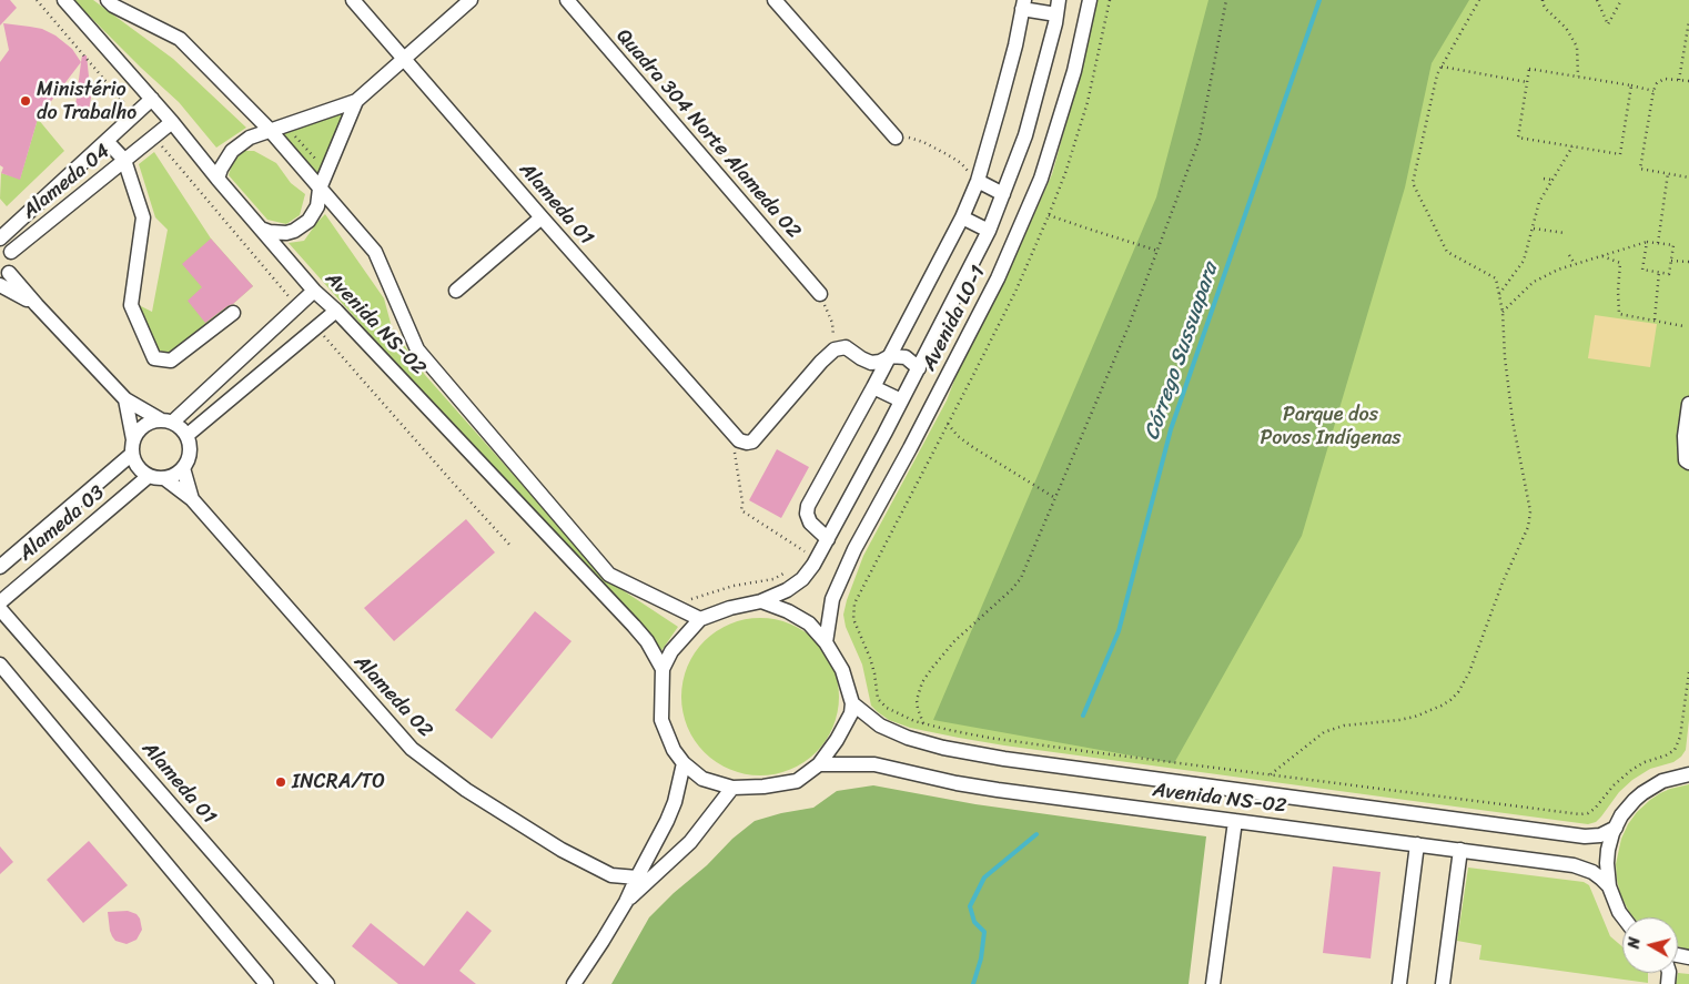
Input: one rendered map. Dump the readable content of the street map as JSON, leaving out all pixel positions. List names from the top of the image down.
{
  "streets": {
    "street": [
      "Quadra 304 Norte Alameda 02",
      "Alameda 04",
      "Alameda 01",
      "Avenida LO-1",
      "Avenida NS-02",
      "Alameda 03",
      "Alameda 02"
    ]
  },
  "crossings": [
    ["Alameda 04", "Avenida NS-02"],
    ["Avenida LO-1", "Avenida NS-02"],
    ["Alameda 03", "Alameda 02"]
  ],
  "water": ["Córrego Sussuapara"],
  "parks": ["Parque dos Povos Indígenas"],
  "places": ["Ministério do Trabalho", "INCRA/TO"],
  "north": "left"
}
